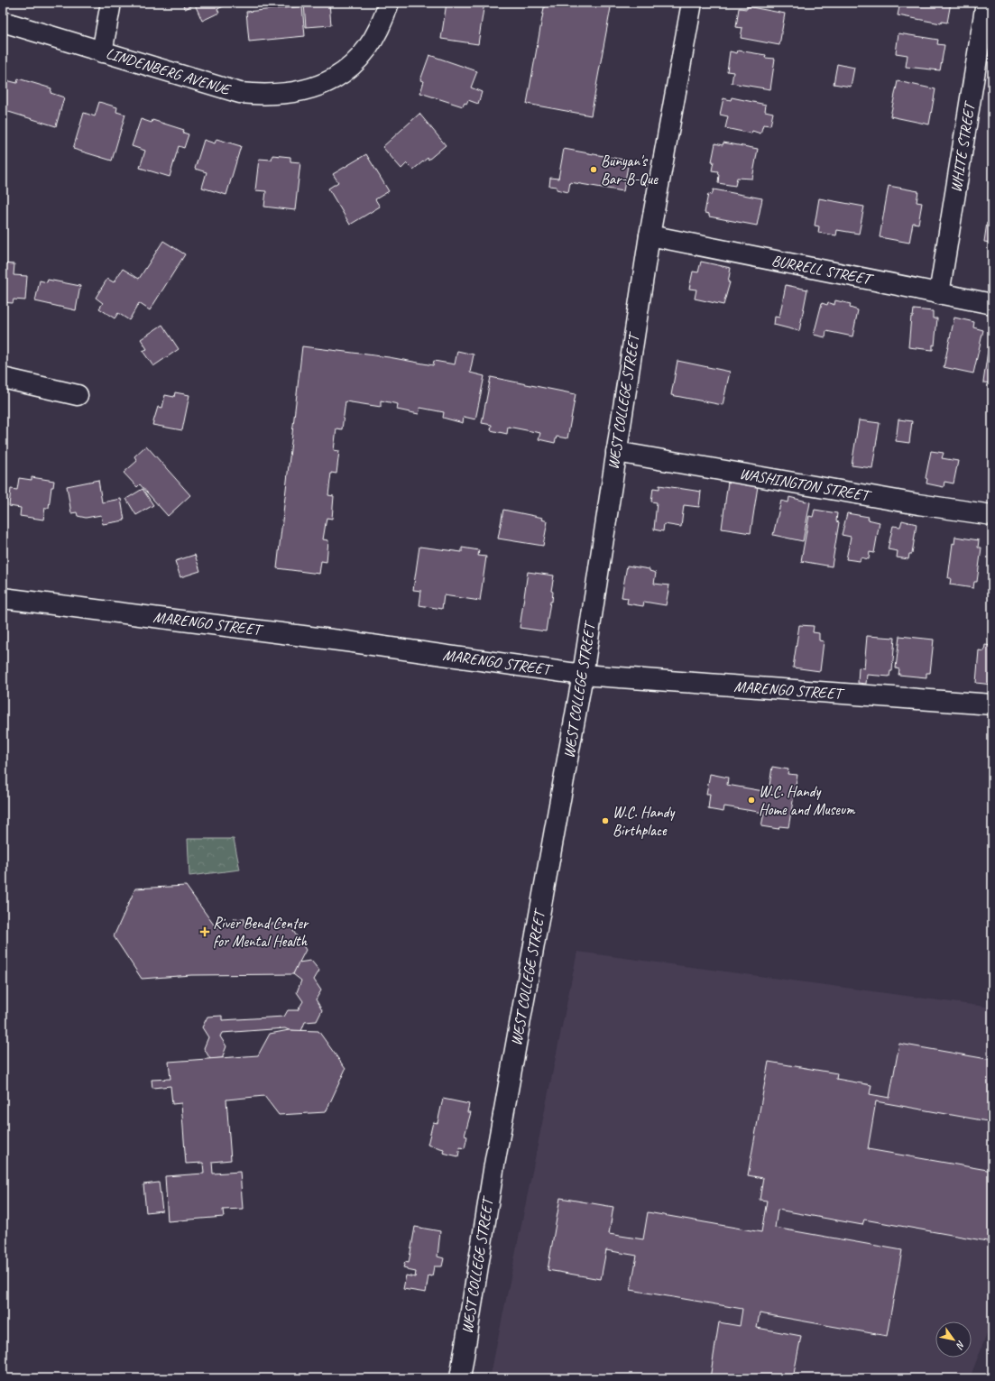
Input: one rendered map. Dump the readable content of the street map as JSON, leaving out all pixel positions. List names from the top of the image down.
{
  "streets": {
    "street": [
      "LINDENBERG AVENUE",
      "WHITE STREET",
      "BURRELL STREET",
      "WEST COLLEGE STREET",
      "WASHINGTON STREET",
      "MARENGO STREET"
    ]
  },
  "crossings": [
    ["WHITE STREET", "BURRELL STREET"],
    ["BURRELL STREET", "WEST COLLEGE STREET"],
    ["WEST COLLEGE STREET", "WASHINGTON STREET"],
    ["WEST COLLEGE STREET", "MARENGO STREET"]
  ],
  "places": {
    "other": ["Bunyan's Bar-B-Que", "W.C. Handy Home and Museum", "W.C. Handy Birthplace"],
    "health": ["River Bend Center for Mental Health"]
  },
  "north": "bottom right"
}
